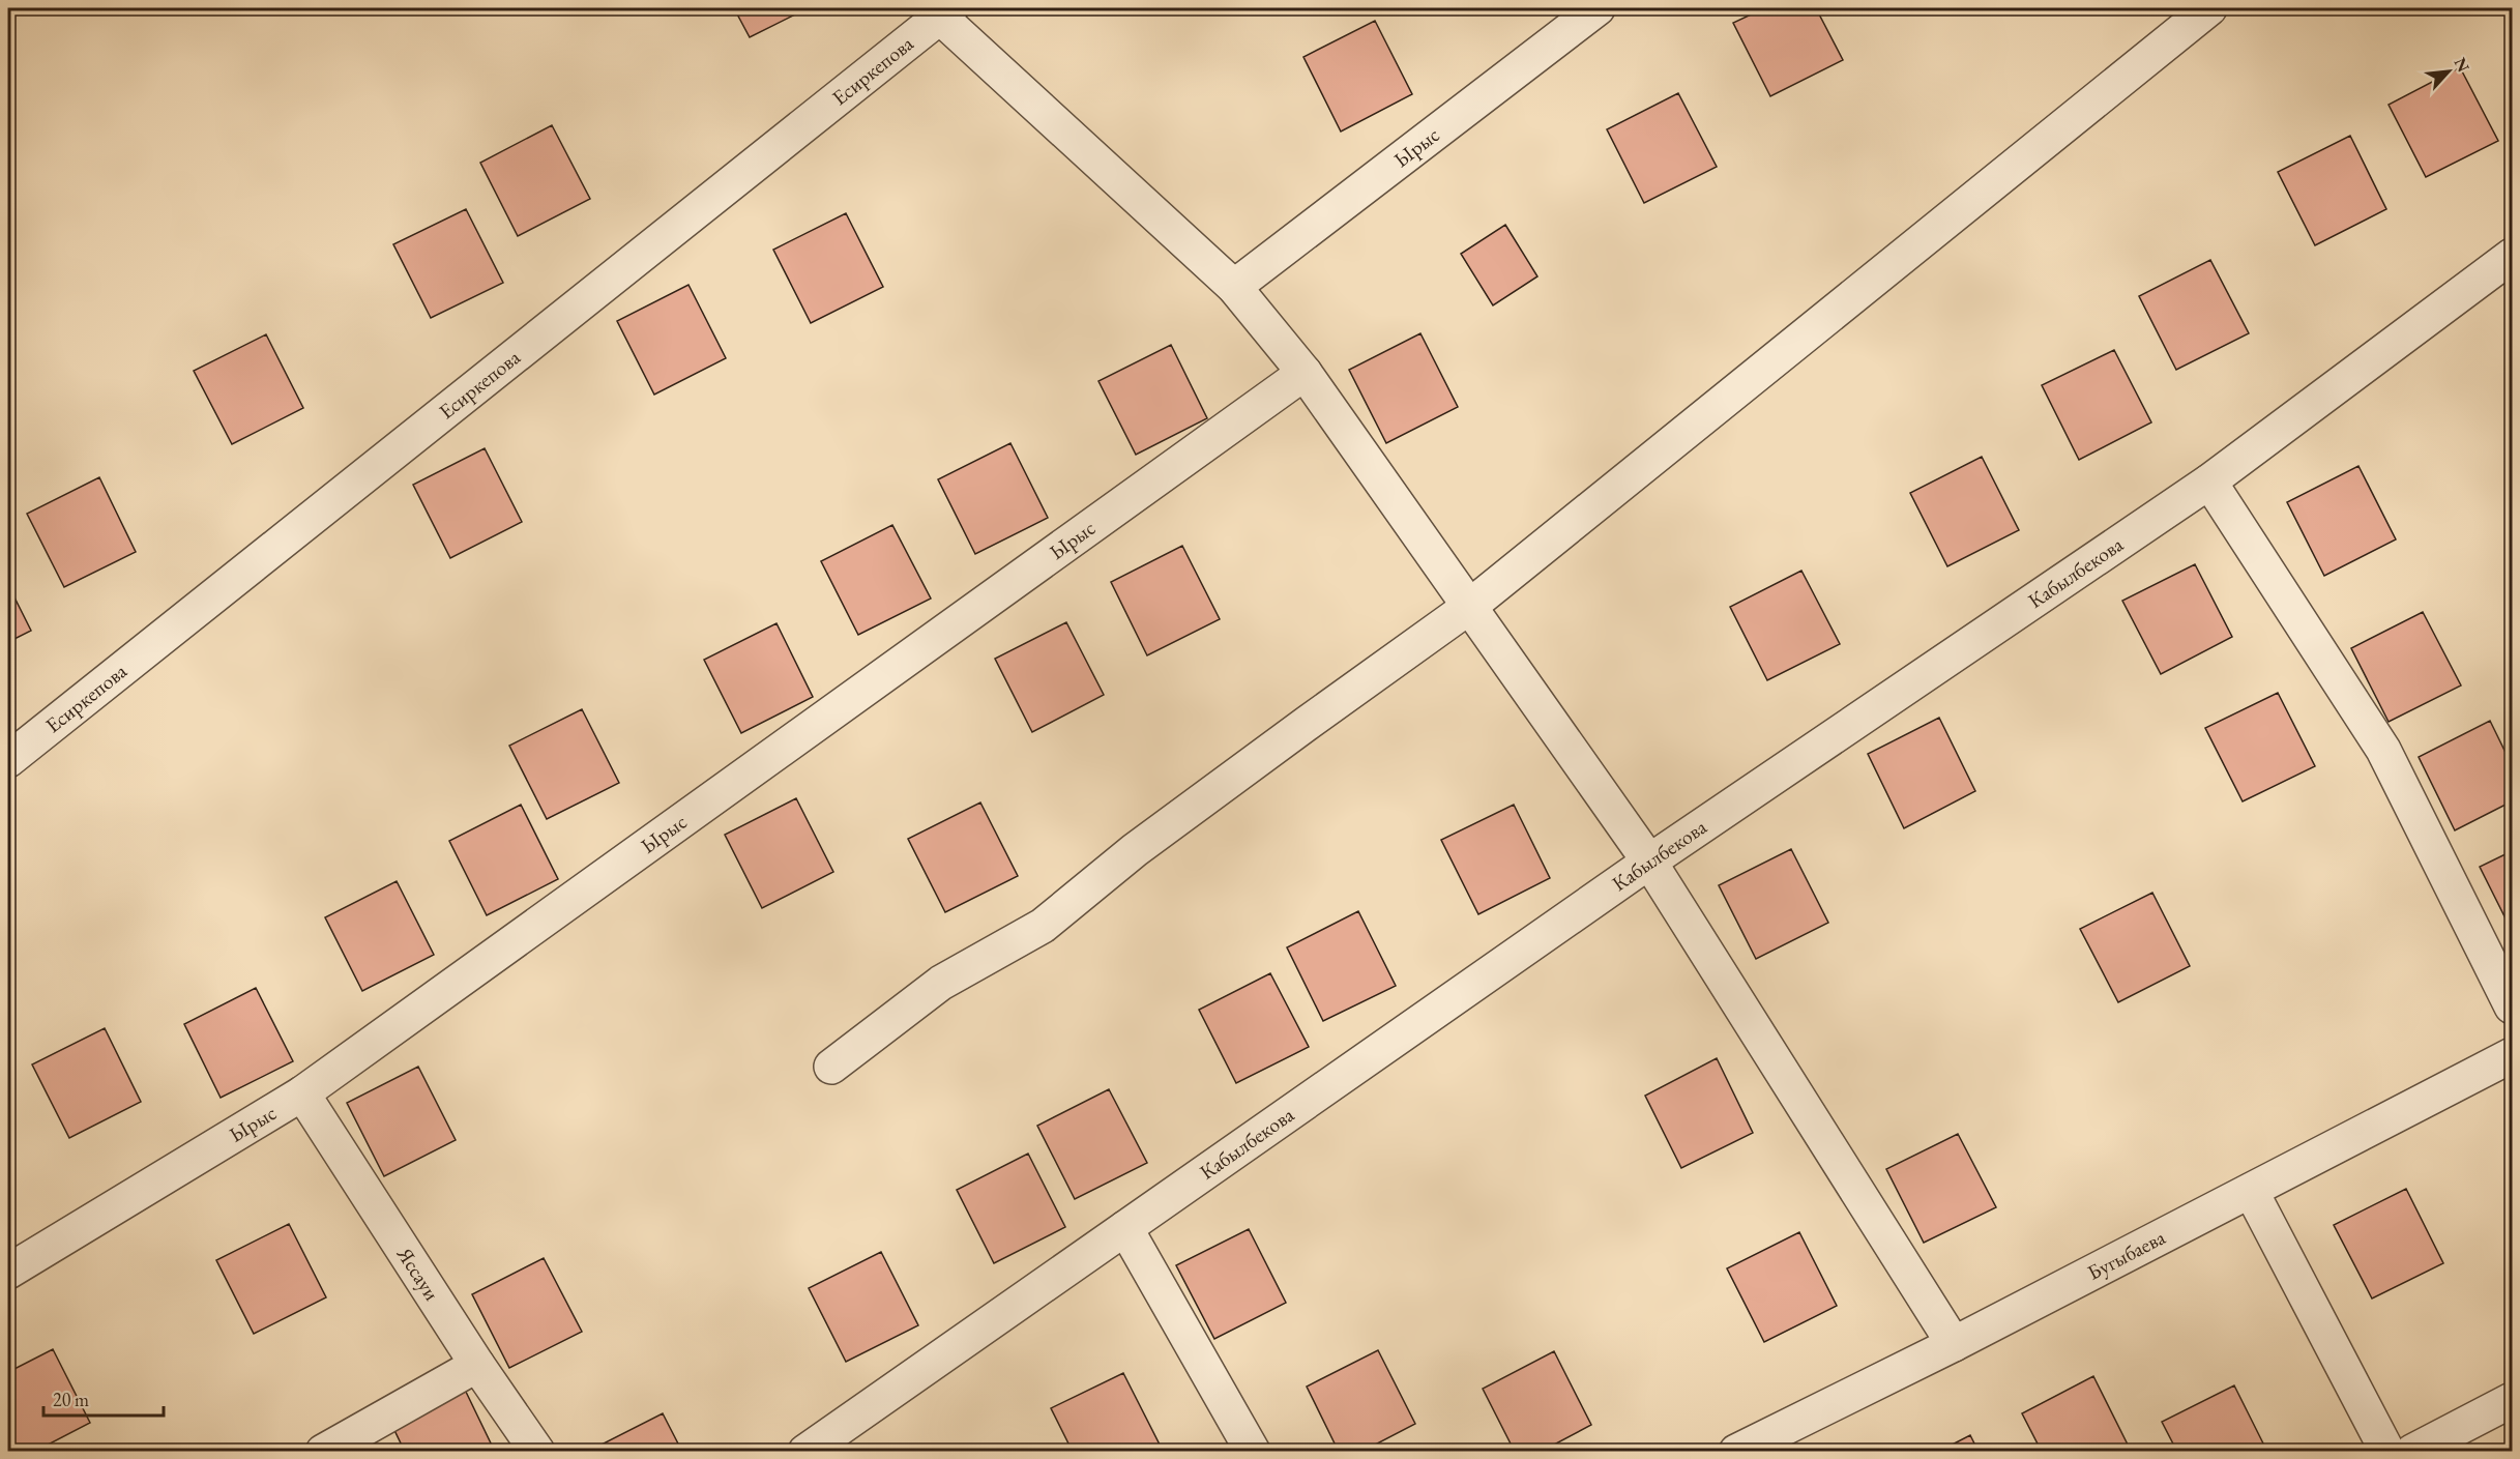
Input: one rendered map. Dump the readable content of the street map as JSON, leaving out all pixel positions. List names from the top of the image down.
{
  "streets": {
    "street": [
      "Есиркепова",
      "Ырыс",
      "Кабылбекова",
      "Бугыбаева",
      "Яссауи"
    ]
  },
  "crossings": [
    ["Ырыс", "Яссауи"]
  ],
  "scale_bar": "20 m",
  "north": "top right"
}
